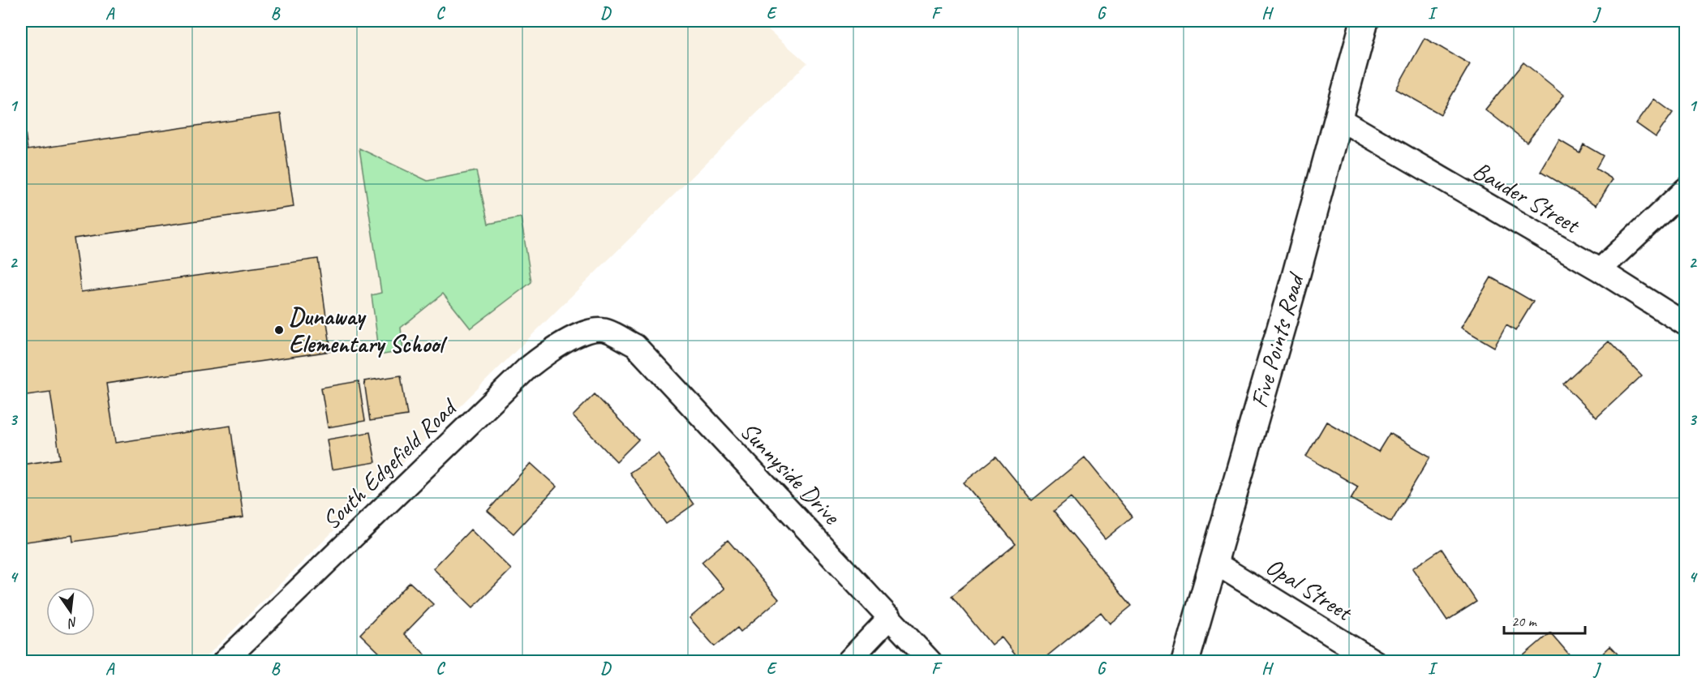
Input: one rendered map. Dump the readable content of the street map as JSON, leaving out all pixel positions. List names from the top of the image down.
{
  "streets": {
    "street": [
      "Bauder Street",
      "Five Points Road",
      "South Edgefield Road",
      "Sunnyside Drive",
      "Opal Street"
    ]
  },
  "crossings": [
    ["Bauder Street", "Five Points Road"],
    ["Five Points Road", "Opal Street"],
    ["South Edgefield Road", "Sunnyside Drive"]
  ],
  "places": ["Dunaway Elementary School"],
  "scale_bar": "20 m",
  "north": "bottom",
  "grid": {
    "columns": [
      "A",
      "B",
      "C",
      "D",
      "E",
      "F",
      "G",
      "H",
      "I",
      "J"
    ],
    "rows": [
      "1",
      "2",
      "3",
      "4"
    ]
  }
}
